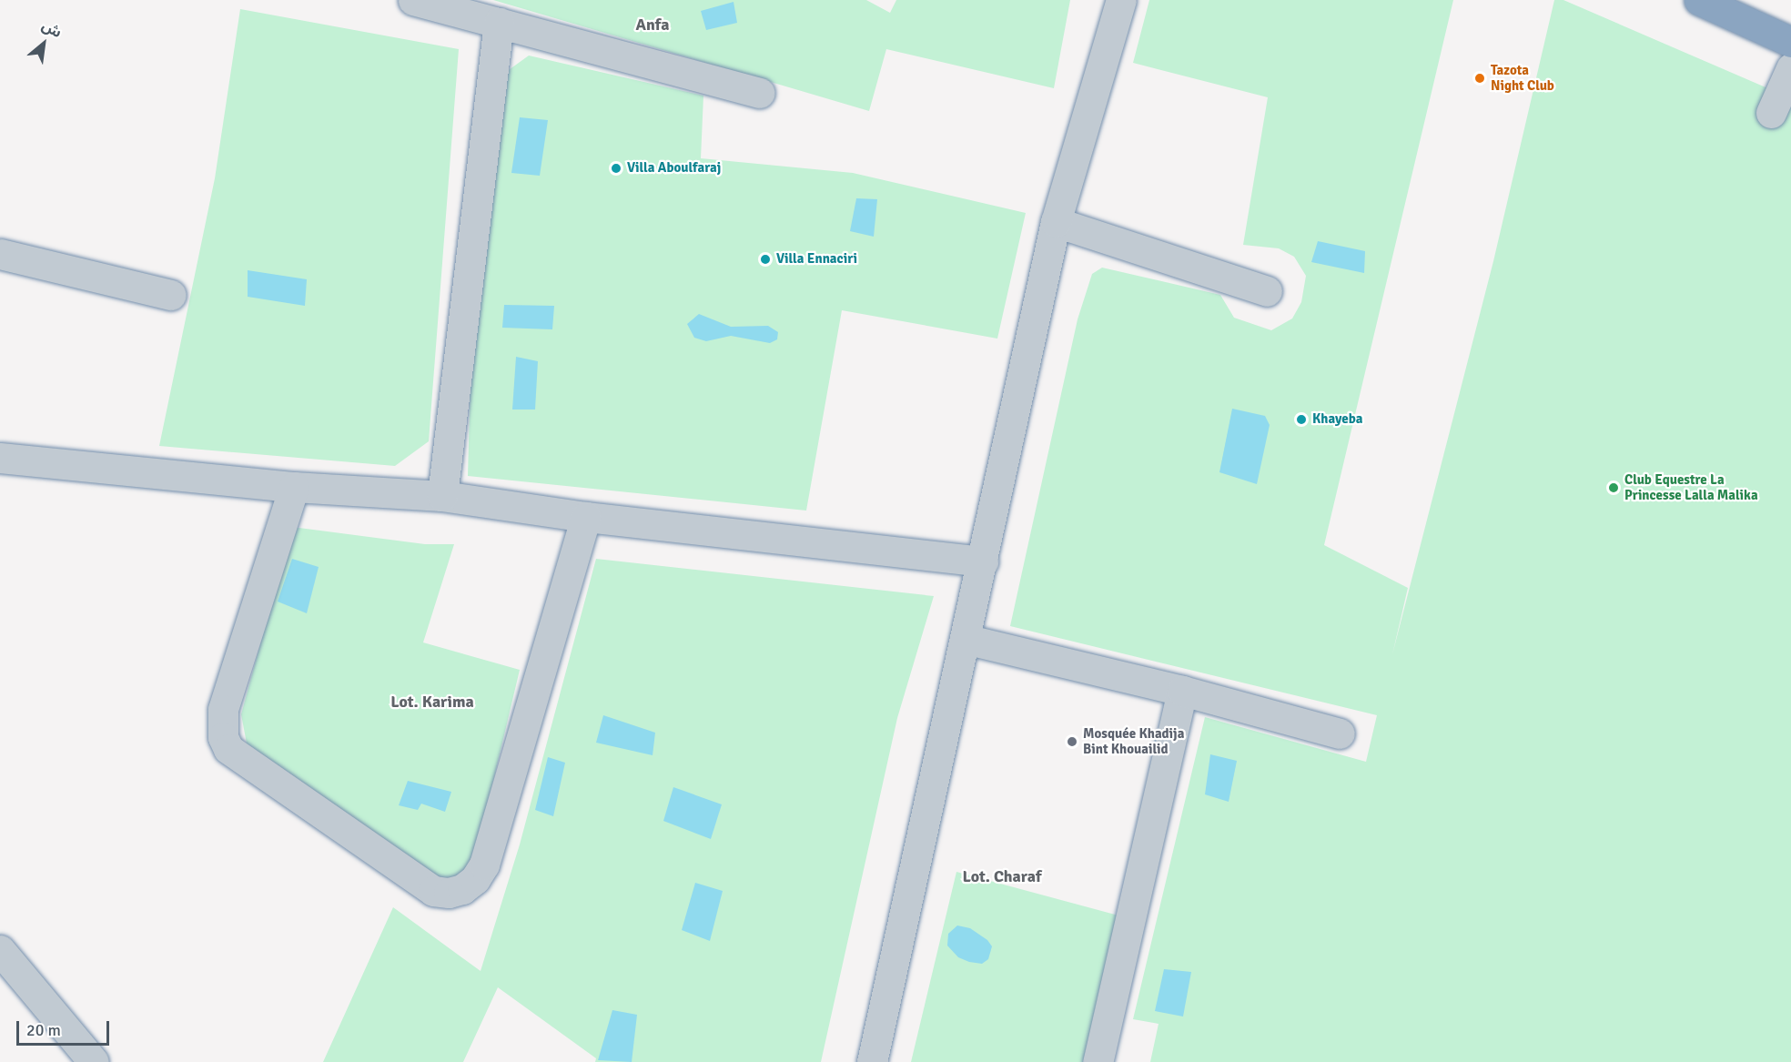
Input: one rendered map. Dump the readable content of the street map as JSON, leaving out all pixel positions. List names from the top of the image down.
{
  "districts": ["Anfa", "Lot. Karima", "Lot. Charaf"],
  "places": [
    "Tazota Night Club",
    "Villa Aboulfaraj",
    "Villa Ennaciri",
    "Khayeba",
    "Club Equestre La Princesse Lalla Malika",
    "Mosquée Khadija Bint Khouailid"
  ],
  "scale_bar": "20 m",
  "north": "top right"
}
